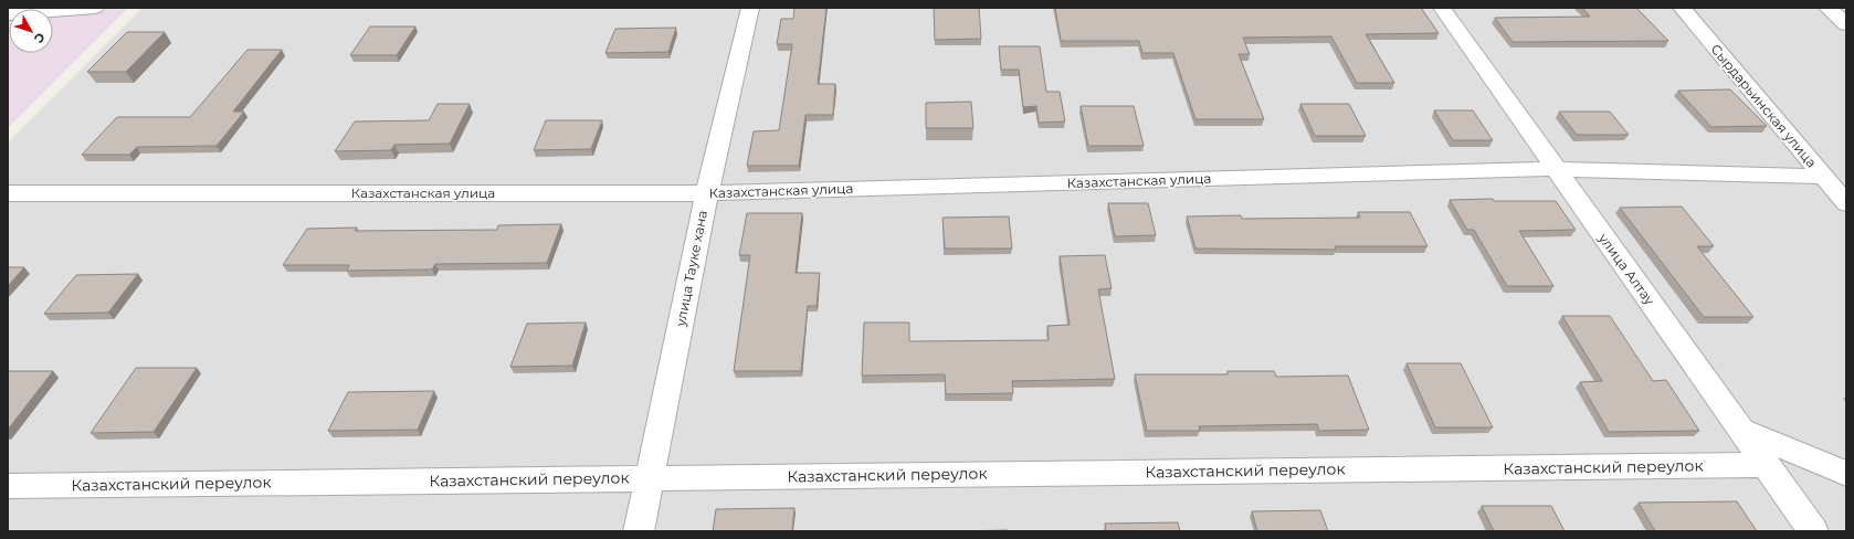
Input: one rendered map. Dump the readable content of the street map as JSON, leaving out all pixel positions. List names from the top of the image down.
{
  "streets": {
    "street": [
      "Сырдарьинская улица",
      "Казахстанская улица",
      "улица Тауке хана",
      "улица Алтау",
      "Казахстанский переулок"
    ]
  },
  "crossings": [
    ["Сырдарьинская улица", "Казахстанская улица"],
    ["Казахстанская улица", "улица Тауке хана"],
    ["Казахстанская улица", "улица Алтау"],
    ["улица Тауке хана", "Казахстанский переулок"],
    ["улица Алтау", "Казахстанский переулок"]
  ],
  "north": "bottom right"
}
